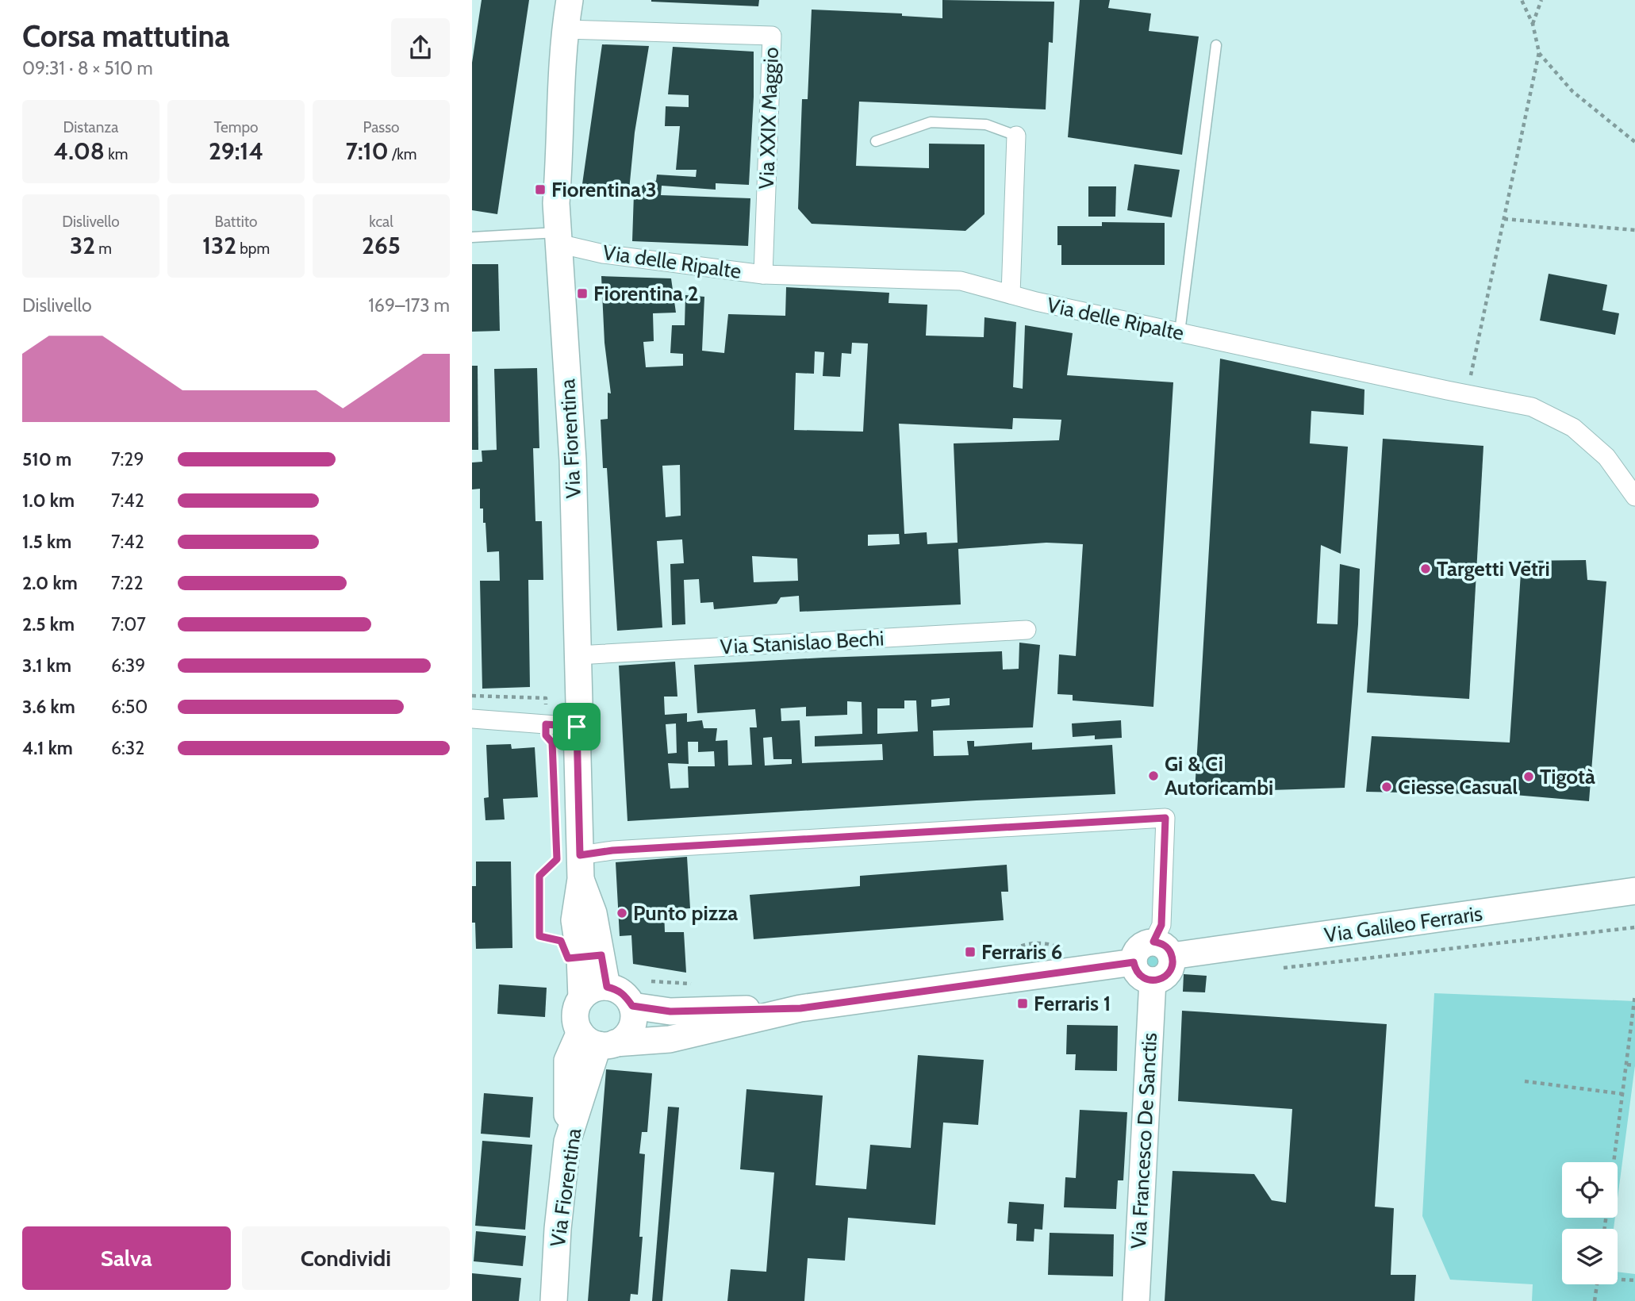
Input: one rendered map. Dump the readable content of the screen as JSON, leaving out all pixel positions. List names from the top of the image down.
{
  "streets": {
    "street": [
      "Via XXIX Maggio",
      "Via delle Ripalte",
      "Via Fiorentina",
      "Via Stanislao Bechi",
      "Via Galileo Ferraris",
      "Via Francesco De Sanctis"
    ]
  },
  "crossings": [
    ["Via XXIX Maggio", "Via delle Ripalte"],
    ["Via XXIX Maggio", "Via Fiorentina"],
    ["Via delle Ripalte", "Via Fiorentina"],
    ["Via Fiorentina", "Via Stanislao Bechi"],
    ["Via Galileo Ferraris", "Via Francesco De Sanctis"]
  ],
  "places": {
    "transit": [
      "Fiorentina 3",
      "Fiorentina 2",
      "Ferraris 6",
      "Ferraris 1"
    ],
    "other": [
      "Targetti Vetri",
      "Gi & Ci Autoricambi",
      "Tigotà",
      "Ciesse Casual",
      "Punto pizza"
    ]
  },
  "page": {
    "heading": ["Corsa mattutina", "09:31 · 8 × 510 m"],
    "stats": [
      ["Distanza", "4.08 km"],
      ["Tempo", "29:14"],
      ["Passo", "7:10 /km"],
      ["Dislivello", "32 m"],
      ["Battito", "132 bpm"],
      ["kcal", "265"]
    ],
    "chart": ["Dislivello", "169–173 m"],
    "list": [
      {
        "name": "510 m",
        "note": "7:29"
      },
      {
        "name": "1.0 km",
        "note": "7:42"
      },
      {
        "name": "1.5 km",
        "note": "7:42"
      },
      {
        "name": "2.0 km",
        "note": "7:22"
      },
      {
        "name": "2.5 km",
        "note": "7:07"
      },
      {
        "name": "3.1 km",
        "note": "6:39"
      },
      {
        "name": "3.6 km",
        "note": "6:50"
      },
      {
        "name": "4.1 km",
        "note": "6:32"
      }
    ],
    "buttons": ["Salva", "Condividi"]
  }
}
